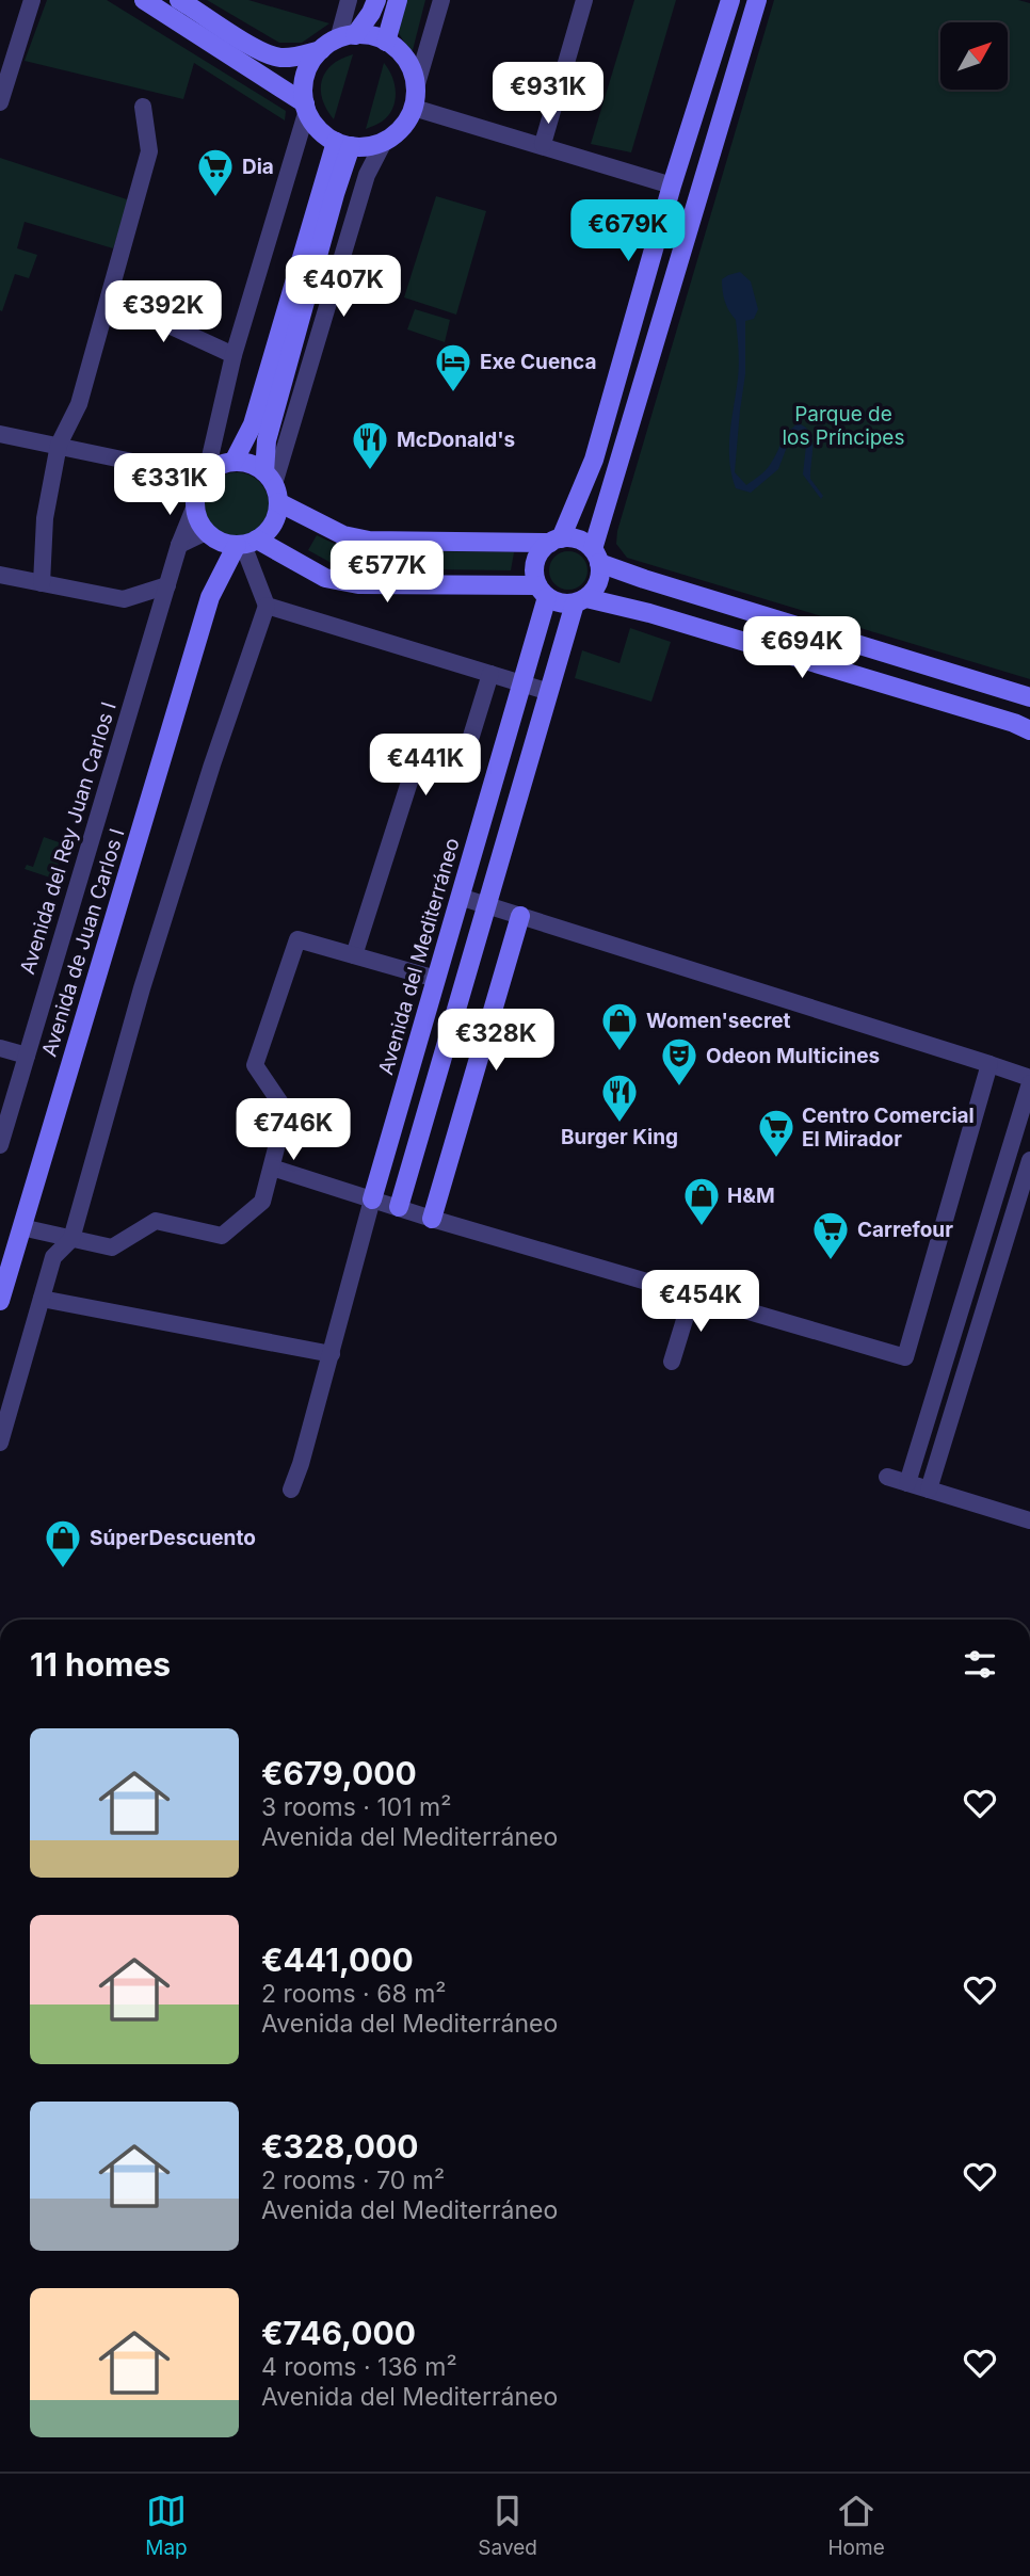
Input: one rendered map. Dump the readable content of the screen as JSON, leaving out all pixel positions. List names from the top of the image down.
{
  "streets": {
    "street": ["Avenida del Rey Juan Carlos I", "Avenida de Juan Carlos I", "Avenida del Mediterráneo"]
  },
  "parks": ["Parque de los Príncipes"],
  "places": {
    "supermarket": ["Dia", "Centro Comercial El Mirador", "Carrefour"],
    "hotel": ["Exe Cuenca"],
    "restaurant": ["McDonald's", "Burger King"],
    "shop": ["Women'secret", "H&M", "SúperDescuento"],
    "theatre": ["Odeon Multicines"]
  },
  "north": "top right",
  "page": {
    "price": [
      "€931K",
      "€679K",
      "€407K",
      "€392K",
      "€331K",
      "€577K",
      "€694K",
      "€441K",
      "€328K",
      "€746K",
      "€454K"
    ],
    "heading": "11 homes",
    "list": [
      {
        "name": "€679,000",
        "note": "3 rooms · 101 m² · Avenida del Mediterráneo"
      },
      {
        "name": "€441,000",
        "note": "2 rooms · 68 m² · Avenida del Mediterráneo"
      },
      {
        "name": "€328,000",
        "note": "2 rooms · 70 m² · Avenida del Mediterráneo"
      },
      {
        "name": "€746,000",
        "note": "4 rooms · 136 m² · Avenida del Mediterráneo"
      }
    ],
    "tabs": ["Map", "Saved", "Home"]
  }
}
